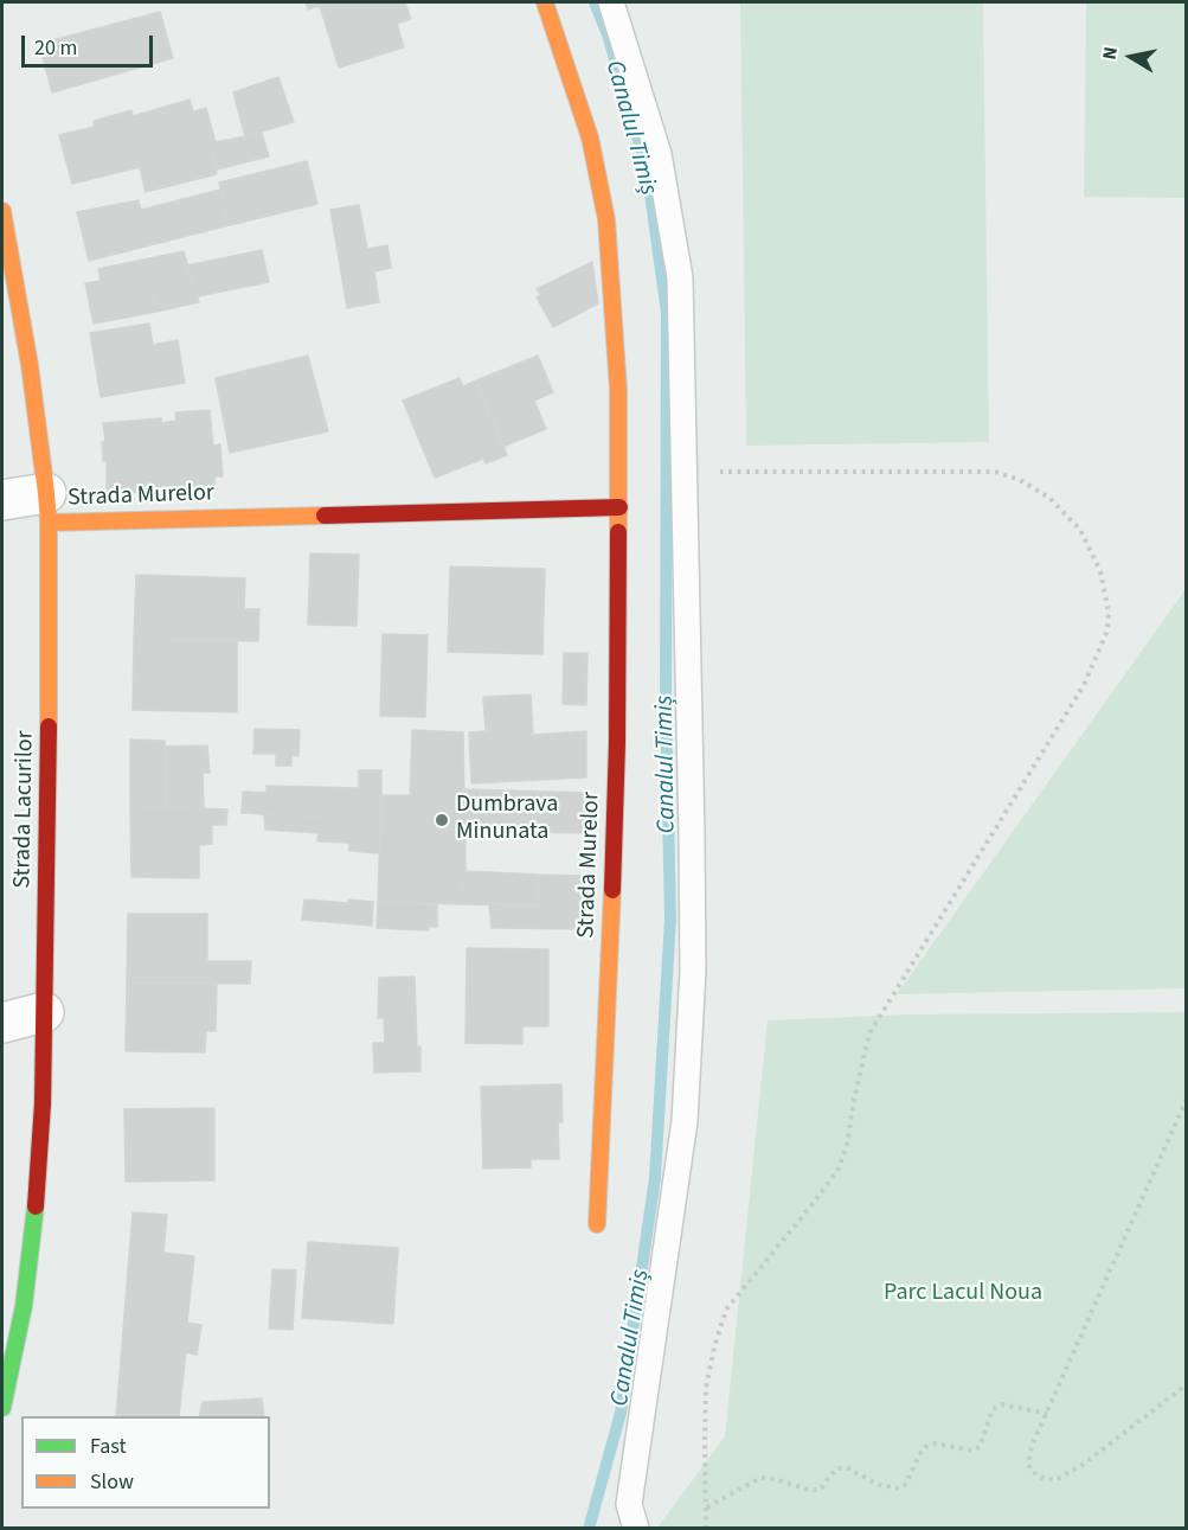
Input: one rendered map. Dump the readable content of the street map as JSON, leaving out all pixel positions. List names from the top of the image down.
{
  "streets": {
    "street": ["Strada Murelor", "Strada Lacurilor"]
  },
  "crossings": [
    ["Strada Murelor", "Strada Lacurilor"]
  ],
  "water": ["Canalul Timiș"],
  "parks": ["Parc Lacul Noua"],
  "places": ["Dumbrava Minunata"],
  "legend": ["Fast", "Slow"],
  "scale_bar": "20 m",
  "north": "left"
}
